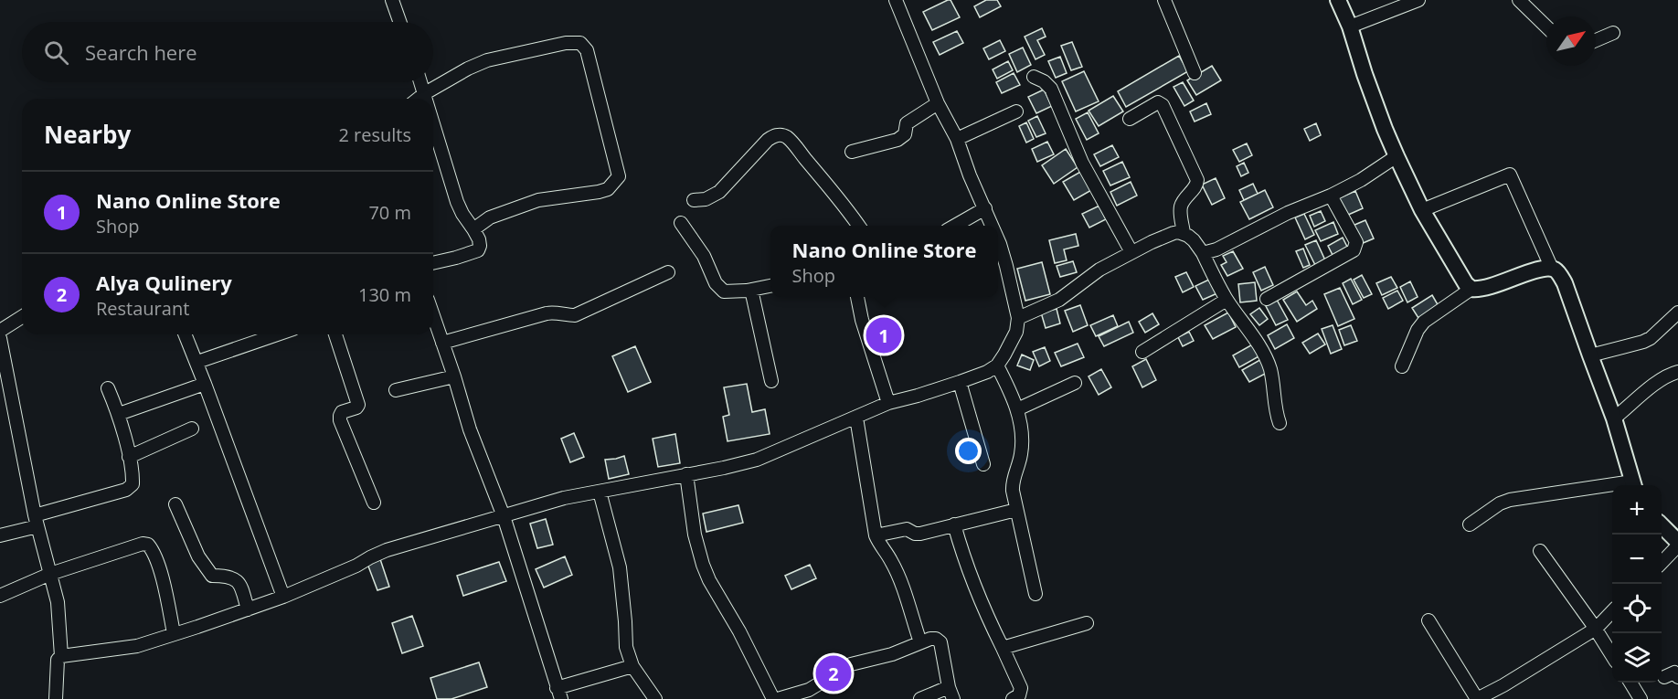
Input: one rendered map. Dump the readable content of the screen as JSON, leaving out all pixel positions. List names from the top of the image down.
{
  "north": "top right",
  "page": {
    "search": "Search here",
    "heading": ["Nearby", "2 results"],
    "list": [
      {
        "mark": "1",
        "name": "Nano Online Store",
        "note": "Shop",
        "value": "70 m"
      },
      {
        "mark": "2",
        "name": "Alya Qulinery",
        "note": "Restaurant",
        "value": "130 m"
      }
    ],
    "popup": ["Nano Online Store", "Shop"],
    "pins": ["1", "2"],
    "map_buttons": ["+", "−"]
  }
}
